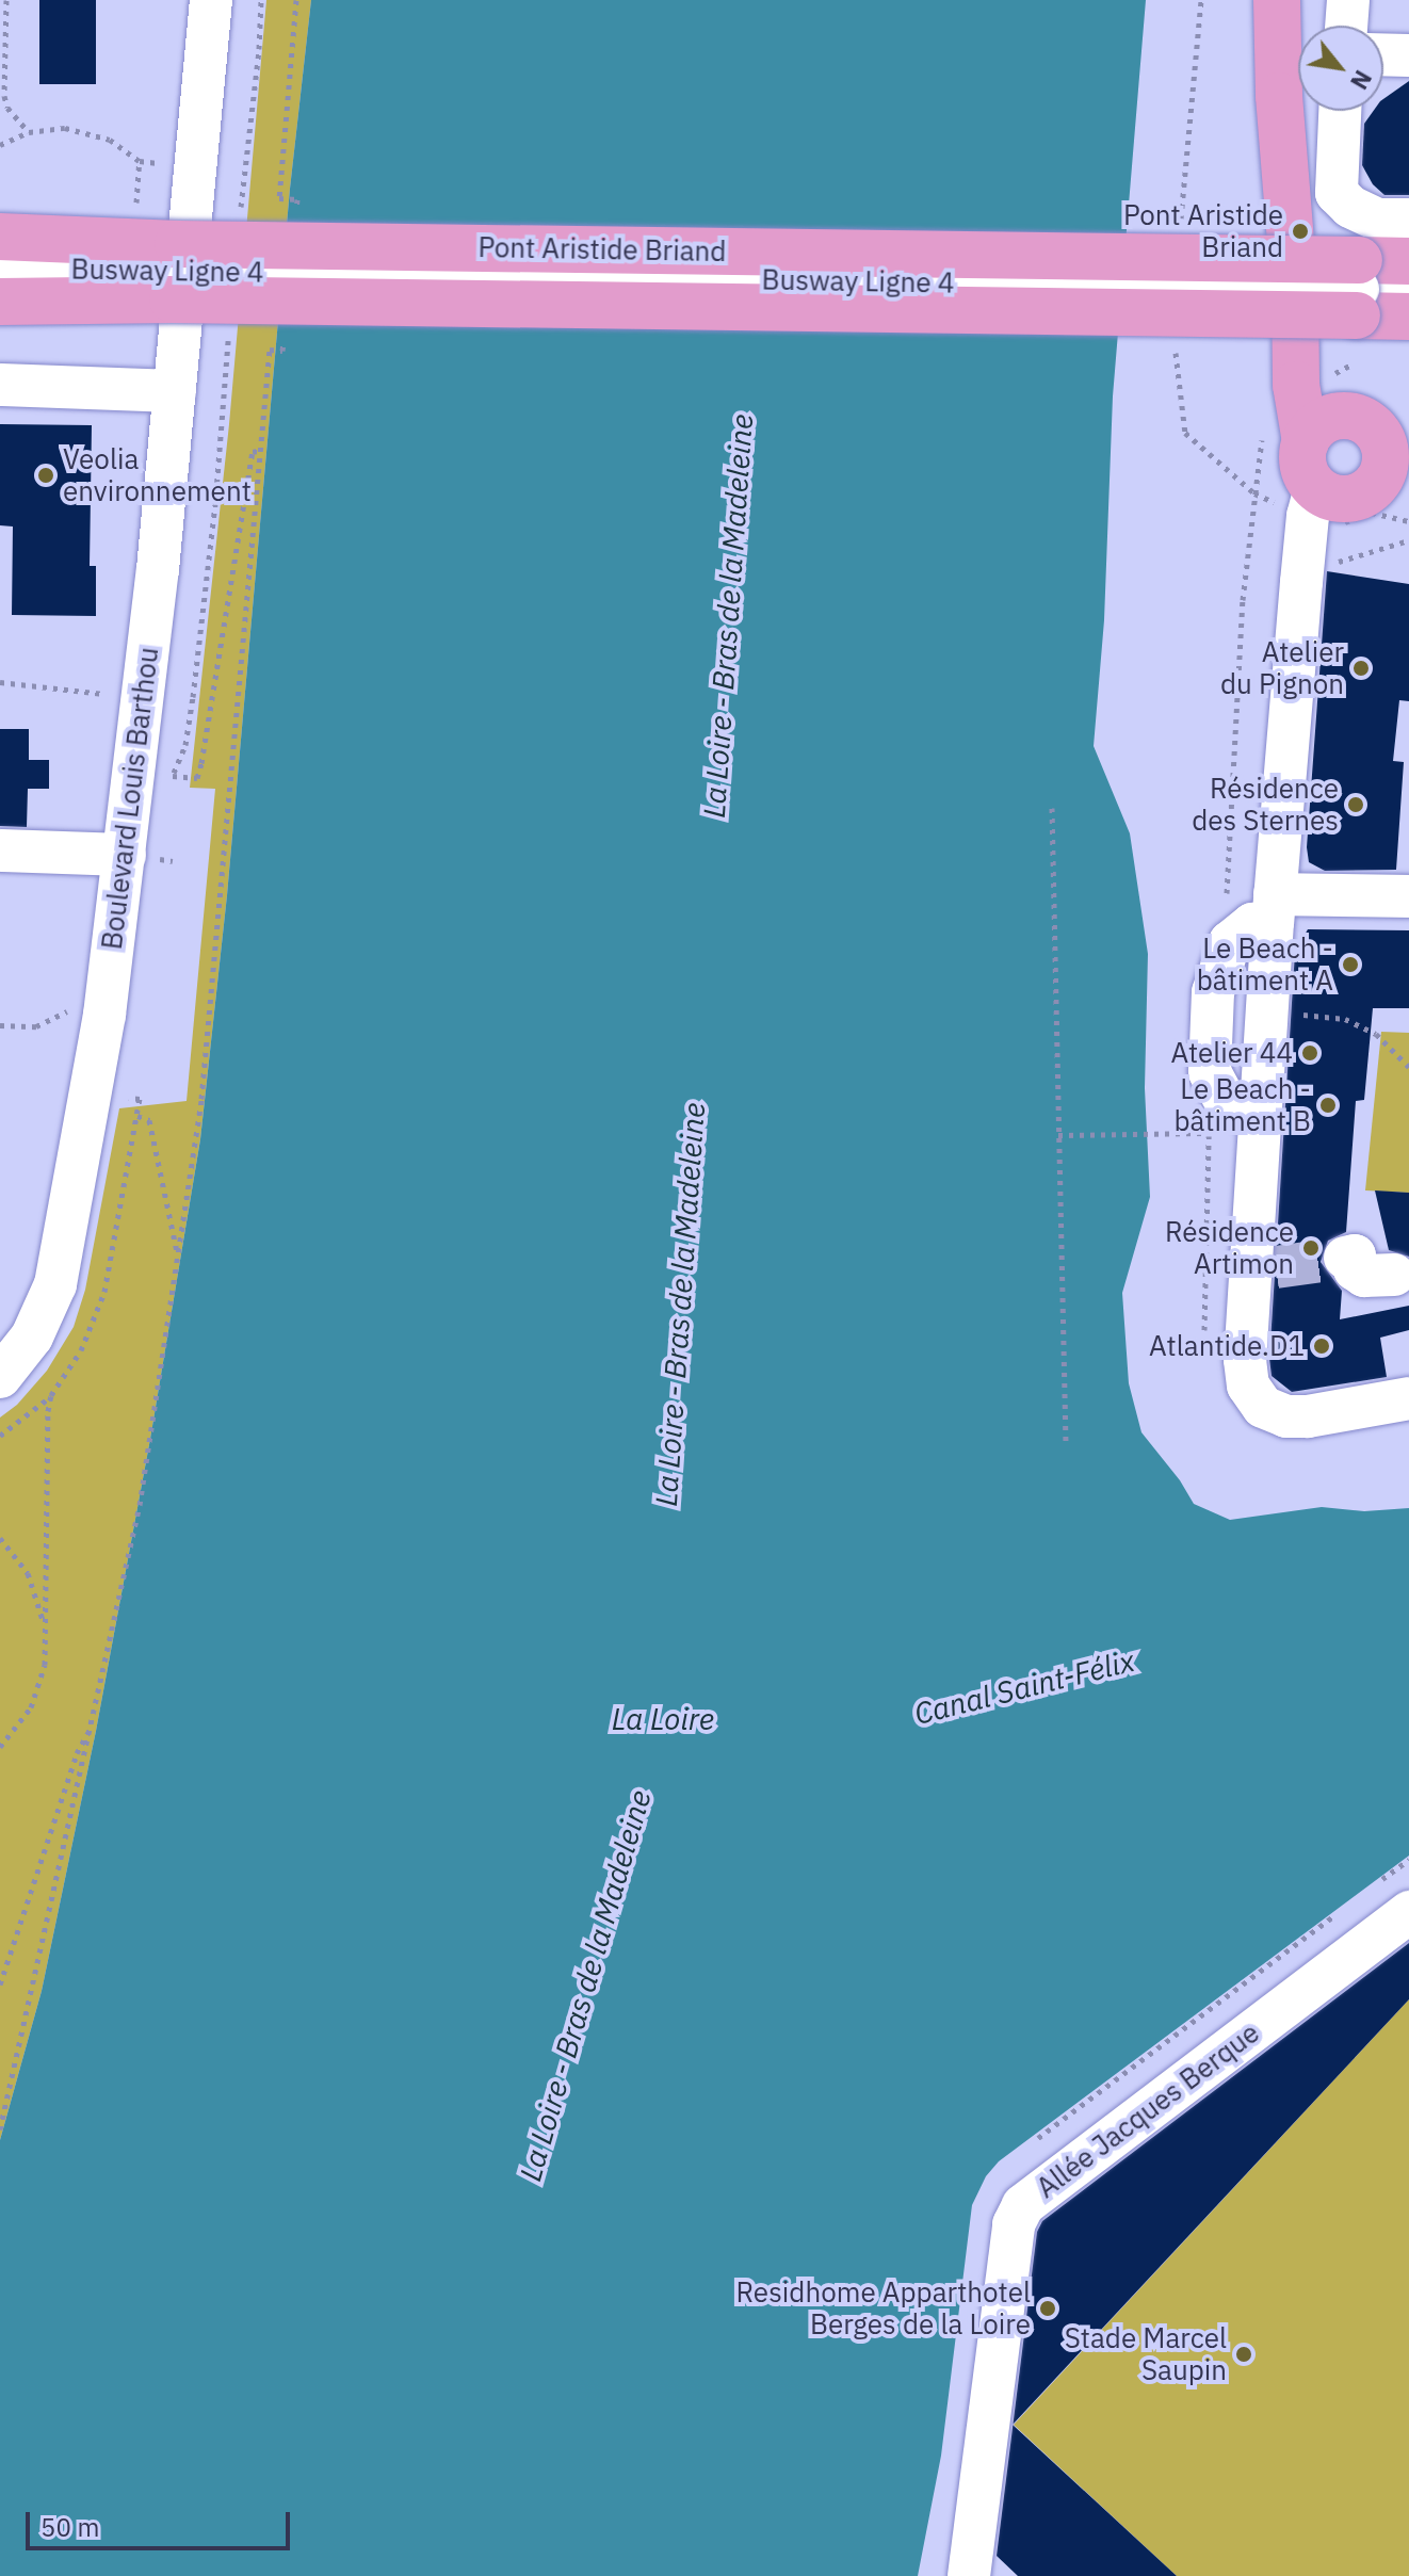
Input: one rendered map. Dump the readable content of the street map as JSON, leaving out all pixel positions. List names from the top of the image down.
{
  "streets": {
    "main road": ["Pont Aristide Briand"],
    "street": ["Busway Ligne 4", "Boulevard Louis Barthou", "Allée Jacques Berque"]
  },
  "crossings": [
    ["Pont Aristide Briand", "Busway Ligne 4"]
  ],
  "water": ["La Loire - Bras de la Madeleine", "Canal Saint-Félix", "La Loire"],
  "places": [
    "Pont Aristide Briand",
    "Veolia environnement",
    "Atelier du Pignon",
    "Résidence des Sternes",
    "Le Beach - bâtiment A",
    "Atelier 44",
    "Le Beach - bâtiment B",
    "Résidence Artimon",
    "Atlantide.D1",
    "Residhome Apparthotel Berges de la Loire",
    "Stade Marcel Saupin"
  ],
  "scale_bar": "50 m",
  "north": "bottom right"
}
